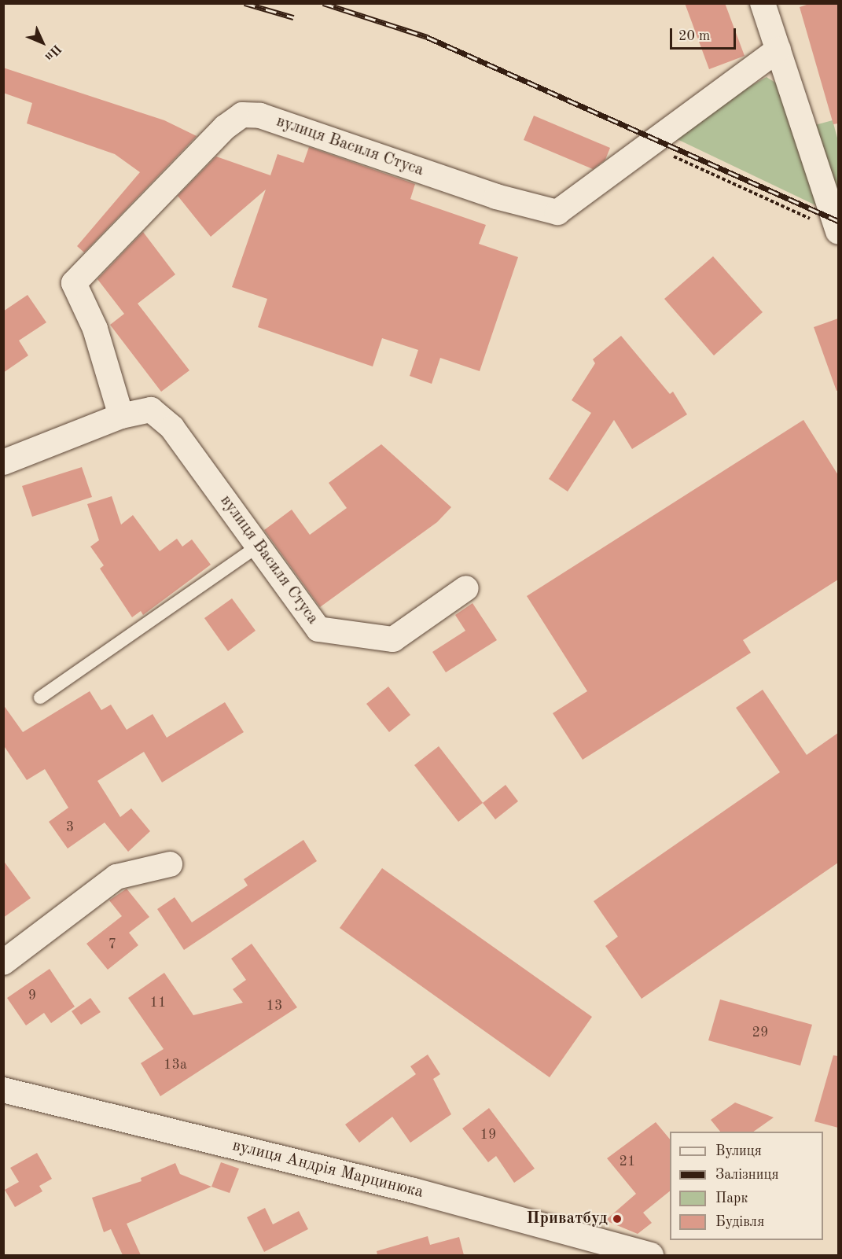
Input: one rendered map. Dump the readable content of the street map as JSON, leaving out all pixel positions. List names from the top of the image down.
{
  "streets": {
    "street": ["вулиця Василя Стуса", "вулиця Андрія Марцинюка"]
  },
  "places": ["Приватбуд"],
  "house_numbers": [
    "3",
    "7",
    "9",
    "11",
    "13",
    "29",
    "13а",
    "19",
    "21"
  ],
  "legend": [
    "Вулиця",
    "Залізниця",
    "Парк",
    "Будівля"
  ],
  "scale_bar": "20 m",
  "north": "bottom right"
}
